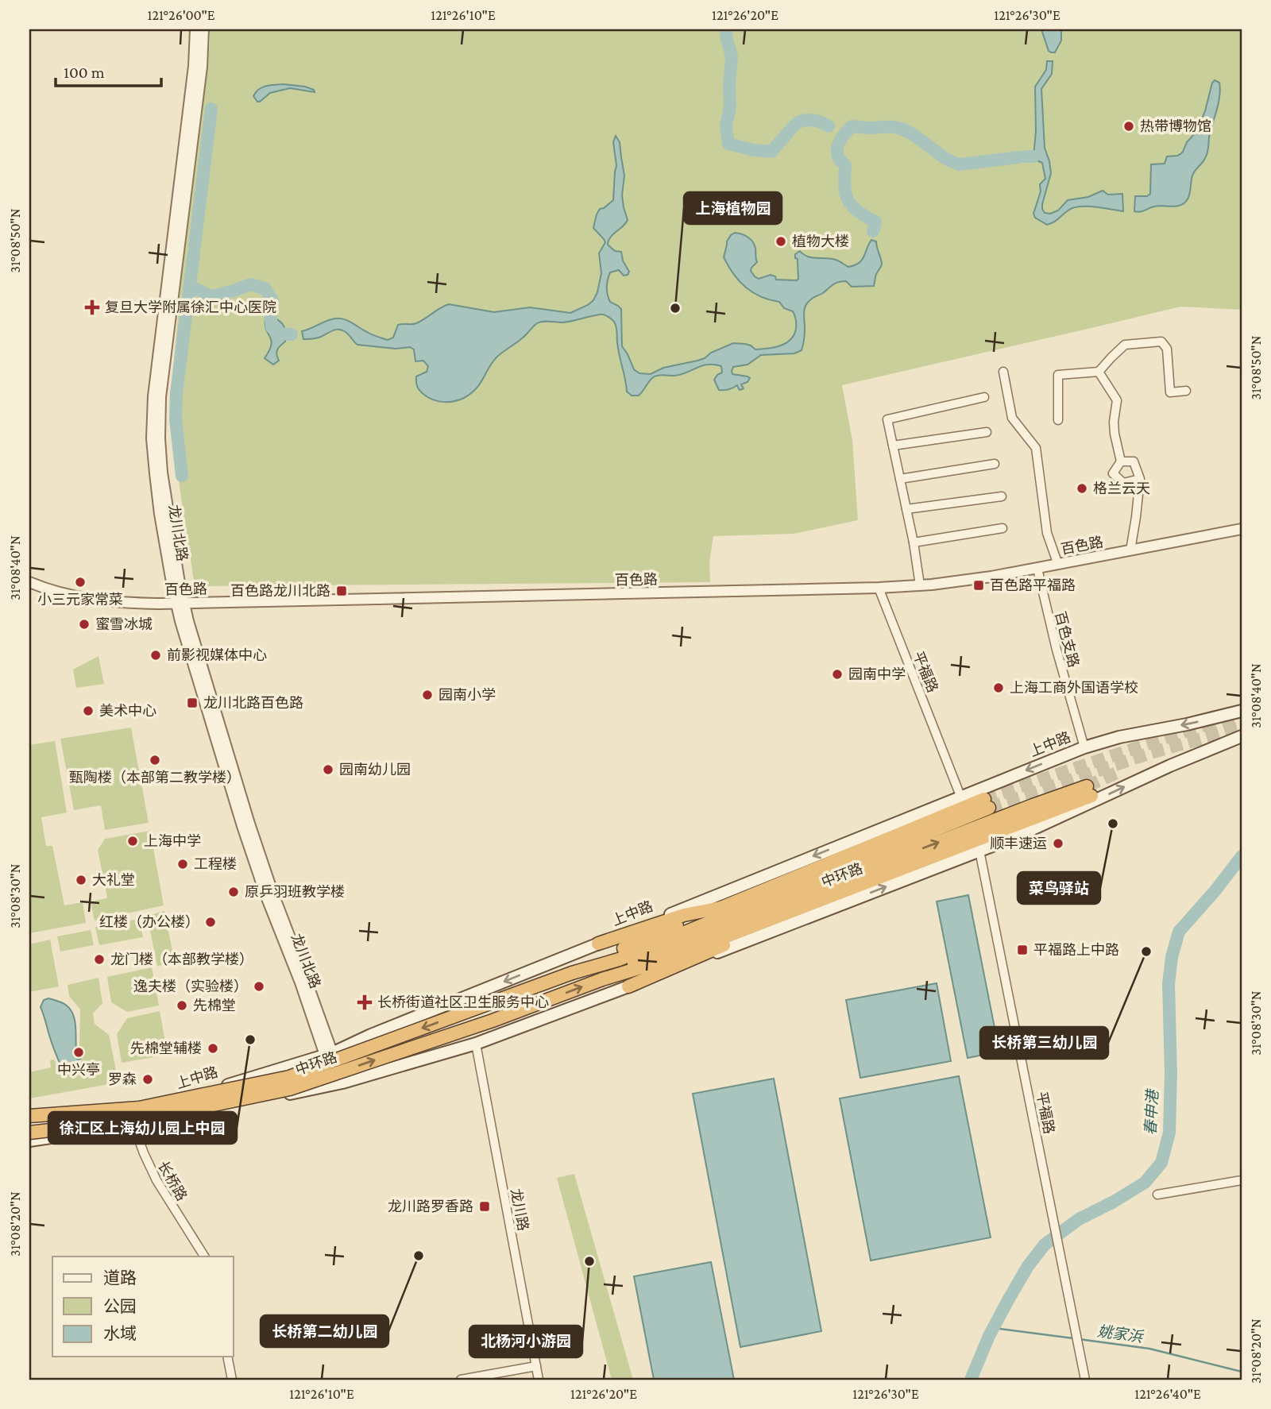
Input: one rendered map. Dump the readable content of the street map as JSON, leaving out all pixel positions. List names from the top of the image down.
{
  "streets": {
    "highway": ["中环路"],
    "main road": ["上中路"],
    "street": [
      "龙川北路",
      "百色路",
      "百色支路",
      "平福路",
      "长桥路",
      "龙川路"
    ]
  },
  "crossings": [
    ["龙川北路", "百色路"],
    ["龙川北路", "上中路"],
    ["百色路", "百色支路"],
    ["百色路", "平福路"],
    ["百色支路", "上中路"],
    ["平福路", "上中路"],
    ["上中路", "长桥路"]
  ],
  "water": ["春申港", "姚家浜"],
  "places": {
    "other": [
      "热带博物馆",
      "植物大楼",
      "上海植物园",
      "格兰云天",
      "小三元家常菜",
      "蜜雪冰城",
      "前影视媒体中心",
      "园南中学",
      "上海工商外国语学校",
      "园南小学",
      "美术中心",
      "甄陶楼（本部第二教学楼）",
      "园南幼儿园",
      "菜鸟驿站",
      "上海中学",
      "顺丰速运",
      "工程楼",
      "大礼堂",
      "原乒羽班教学楼",
      "红楼（办公楼）",
      "长桥第三幼儿园",
      "龙门楼（本部教学楼）",
      "逸夫楼（实验楼）",
      "先棉堂",
      "徐汇区上海幼儿园上中园",
      "先棉堂辅楼",
      "中兴亭",
      "罗森",
      "长桥第二幼儿园",
      "北杨河小游园"
    ],
    "health": ["复旦大学附属徐汇中心医院", "长桥街道社区卫生服务中心"],
    "transit": [
      "百色路平福路",
      "百色路龙川北路",
      "龙川北路百色路",
      "平福路上中路",
      "龙川路罗香路"
    ]
  },
  "legend": ["道路", "公园", "水域"],
  "scale_bar": "100 m",
  "coordinates": [
    "121°26'00\"E",
    "121°26'10\"E",
    "121°26'20\"E",
    "121°26'30\"E",
    "31°08'50\"N",
    "31°08'40\"N",
    "31°08'30\"N",
    "31°08'20\"N",
    "121°26'40\"E"
  ]
}
